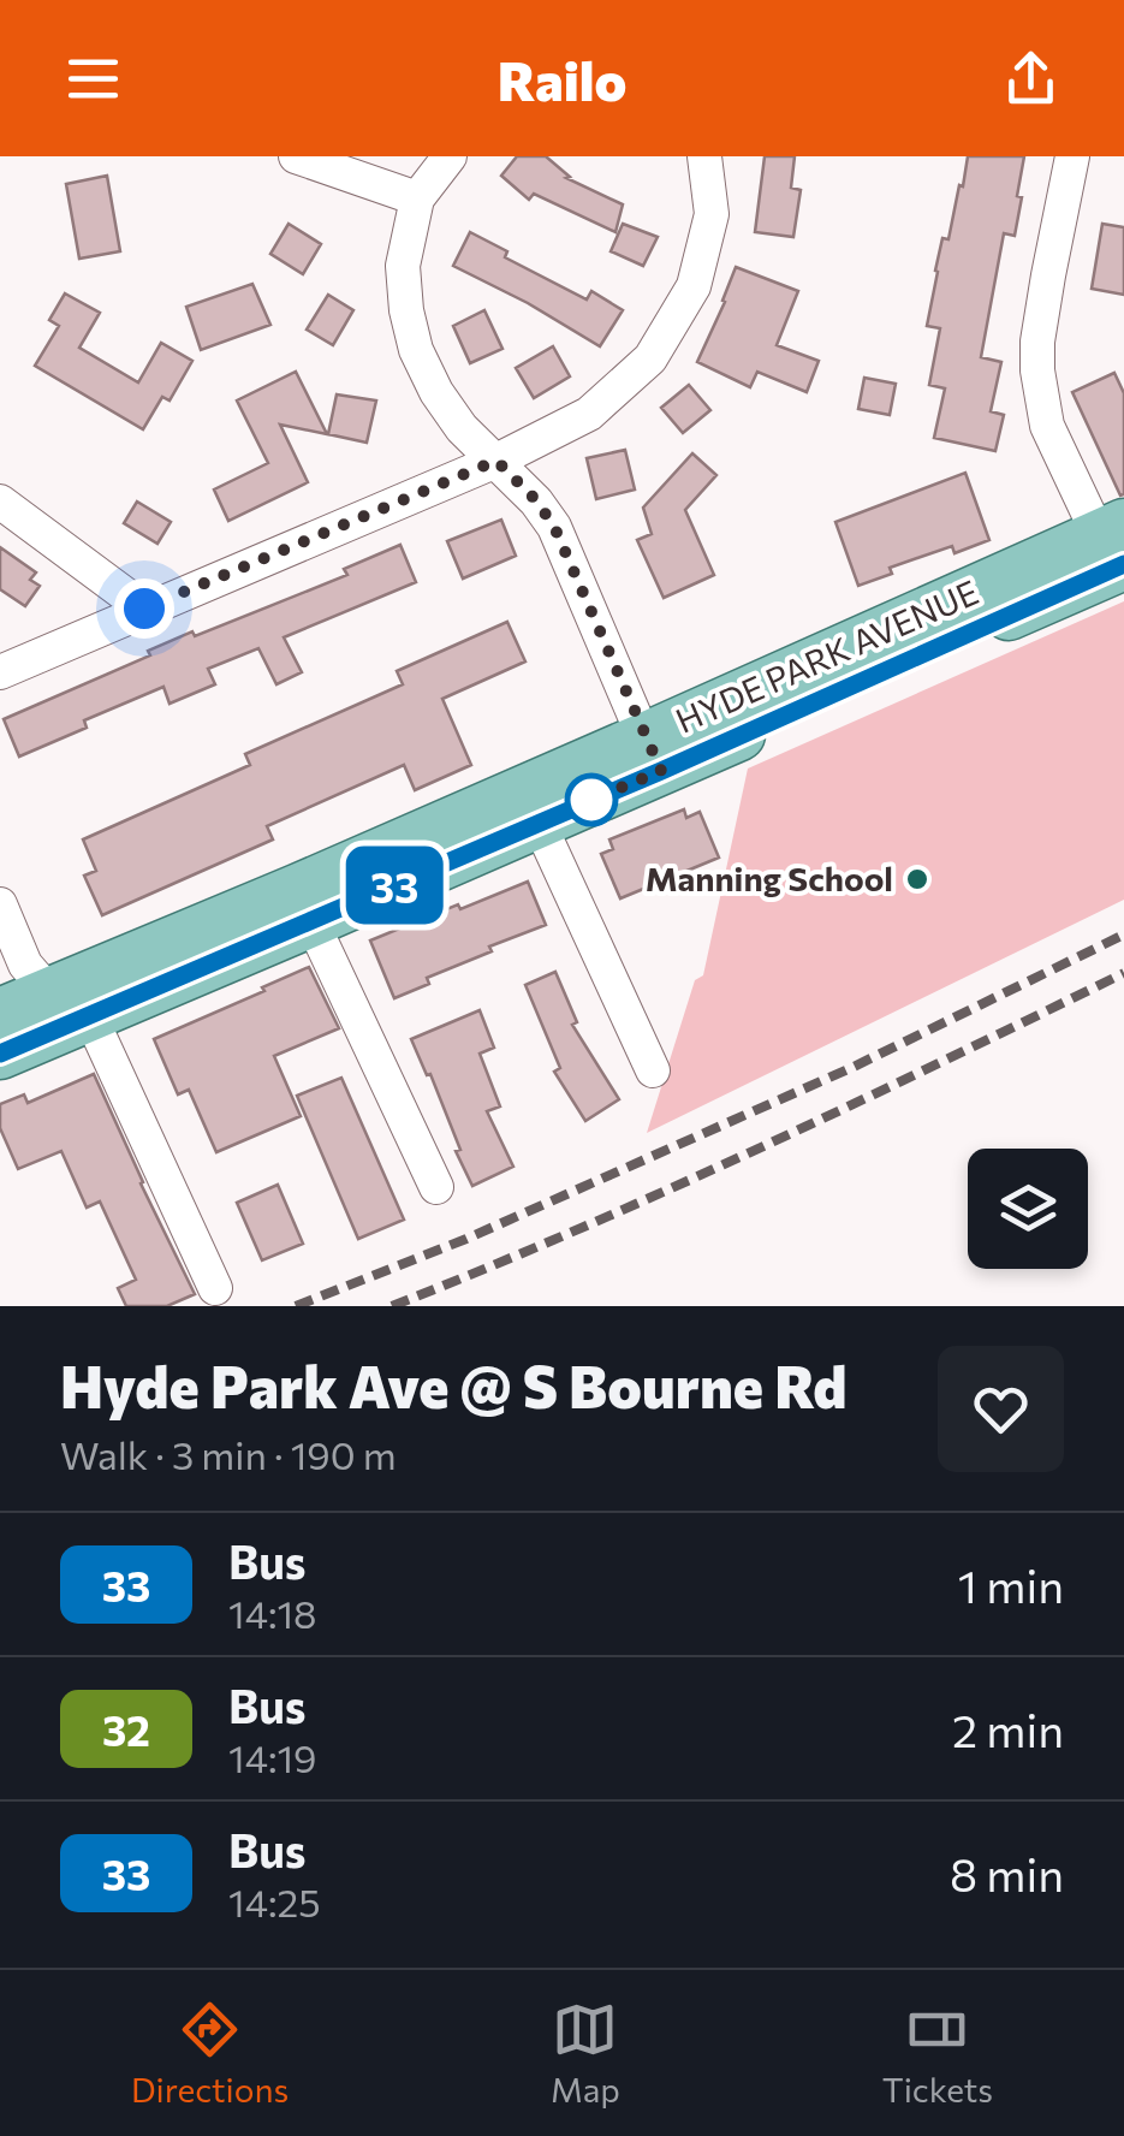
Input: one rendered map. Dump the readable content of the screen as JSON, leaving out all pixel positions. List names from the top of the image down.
{
  "streets": {
    "main road": ["HYDE PARK AVENUE"]
  },
  "places": ["Manning School"],
  "lines": ["bus line 33"],
  "page": {
    "header": "Railo",
    "on_map": "33",
    "heading": ["Hyde Park Ave @ S Bourne Rd", "Walk · 3 min · 190 m"],
    "list": [
      {
        "mark": "33",
        "name": "Bus",
        "note": "14:18",
        "value": "1 min"
      },
      {
        "mark": "32",
        "name": "Bus",
        "note": "14:19",
        "value": "2 min"
      },
      {
        "mark": "33",
        "name": "Bus",
        "note": "14:25",
        "value": "8 min"
      }
    ],
    "tabs": ["Directions", "Map", "Tickets"]
  }
}
